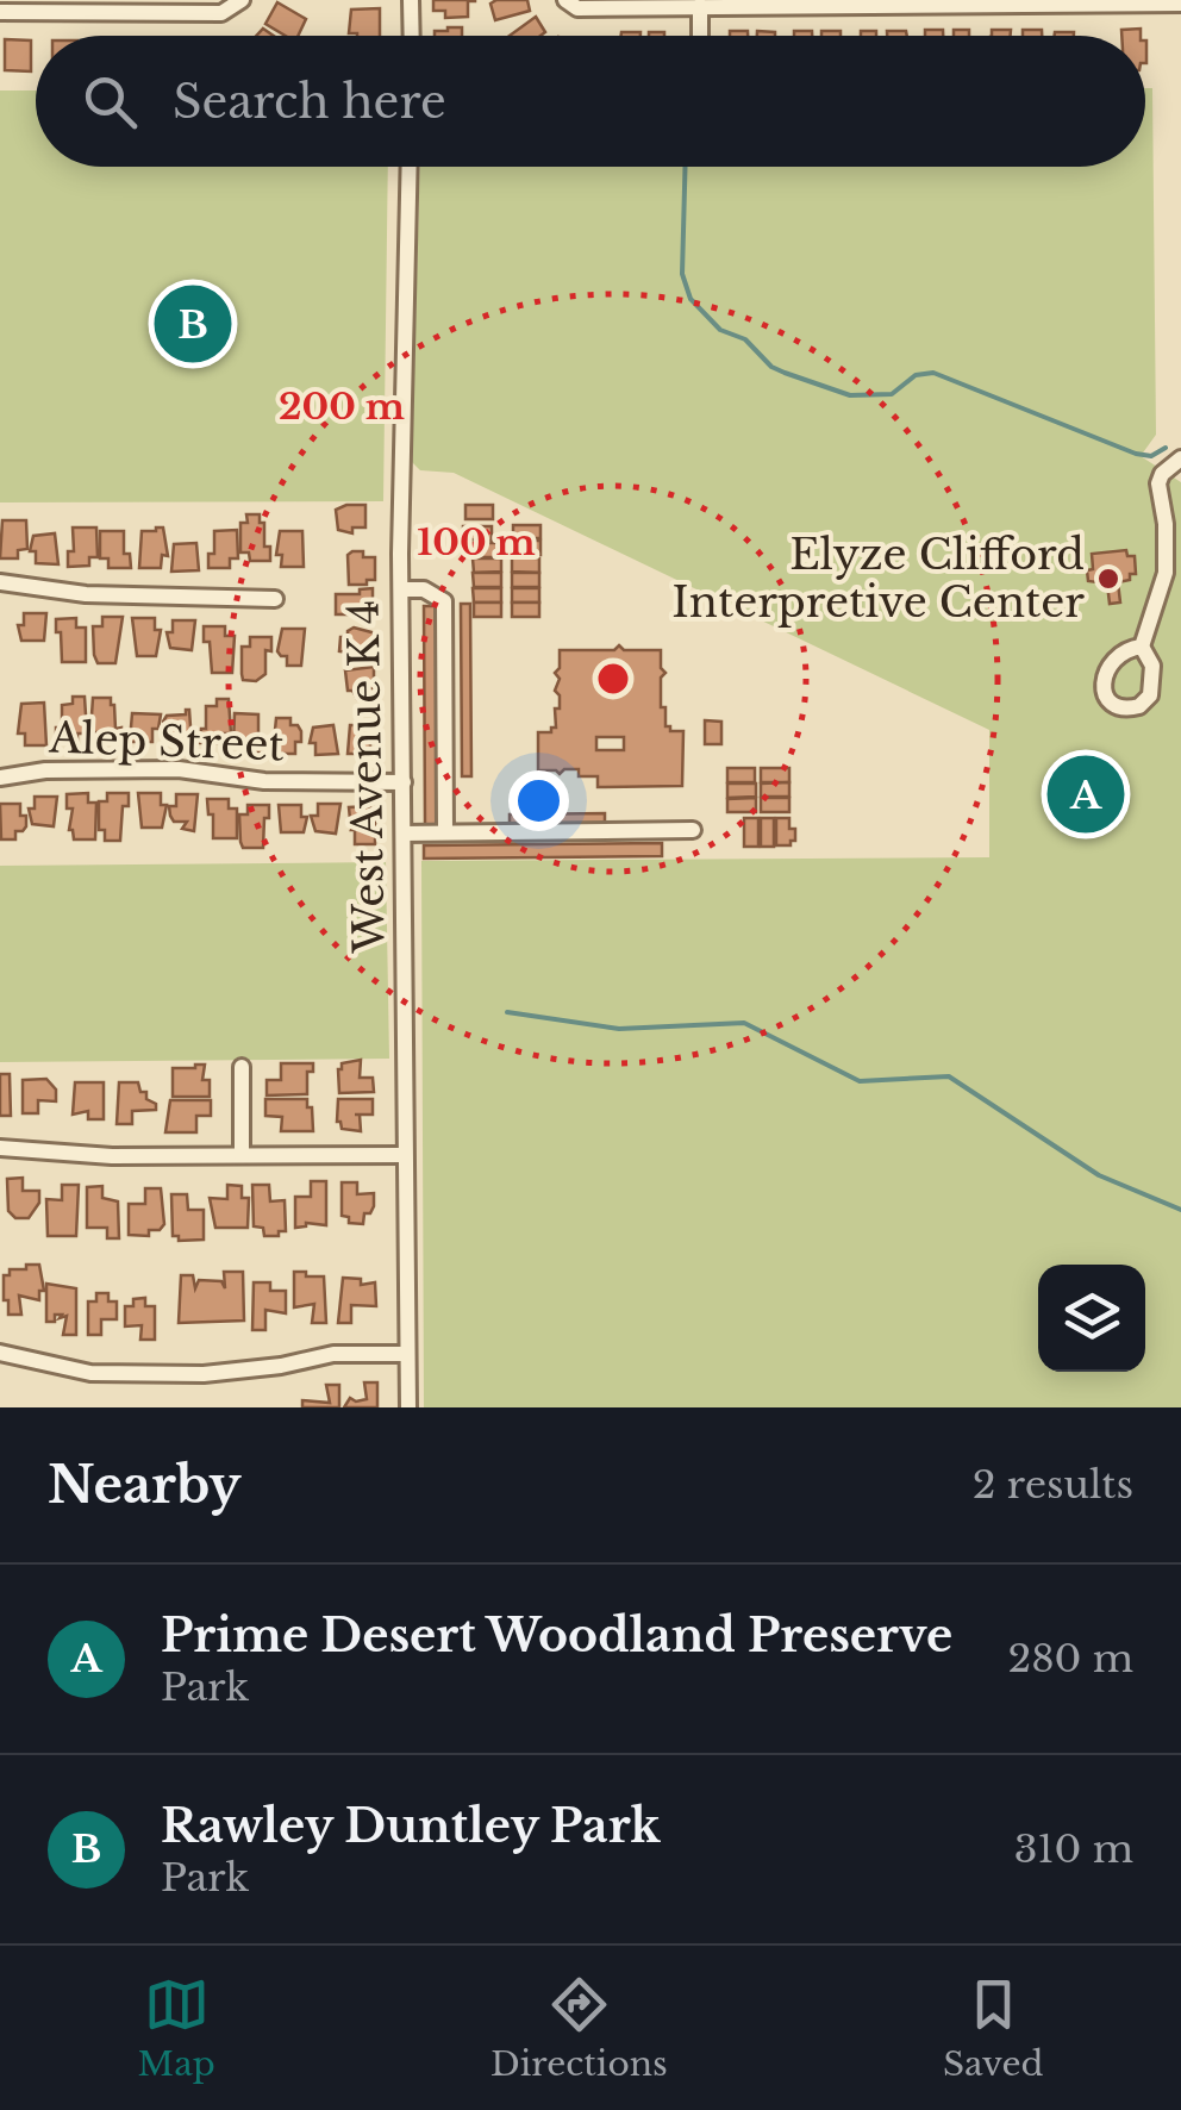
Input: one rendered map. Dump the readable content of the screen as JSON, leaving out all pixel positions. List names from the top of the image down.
{
  "streets": {
    "street": ["Alep Street", "West Avenue K 4"]
  },
  "crossings": [
    ["Alep Street", "West Avenue K 4"]
  ],
  "places": ["Elyze Clifford Interpretive Center"],
  "page": {
    "search": "Search here",
    "pins": ["B", "A"],
    "heading": ["Nearby", "2 results"],
    "list": [
      {
        "mark": "A",
        "name": "Prime Desert Woodland Preserve",
        "note": "Park",
        "value": "280 m"
      },
      {
        "mark": "B",
        "name": "Rawley Duntley Park",
        "note": "Park",
        "value": "310 m"
      }
    ],
    "nav": ["Map", "Directions", "Saved"]
  },
  "rings": ["200 m", "100 m"]
}
